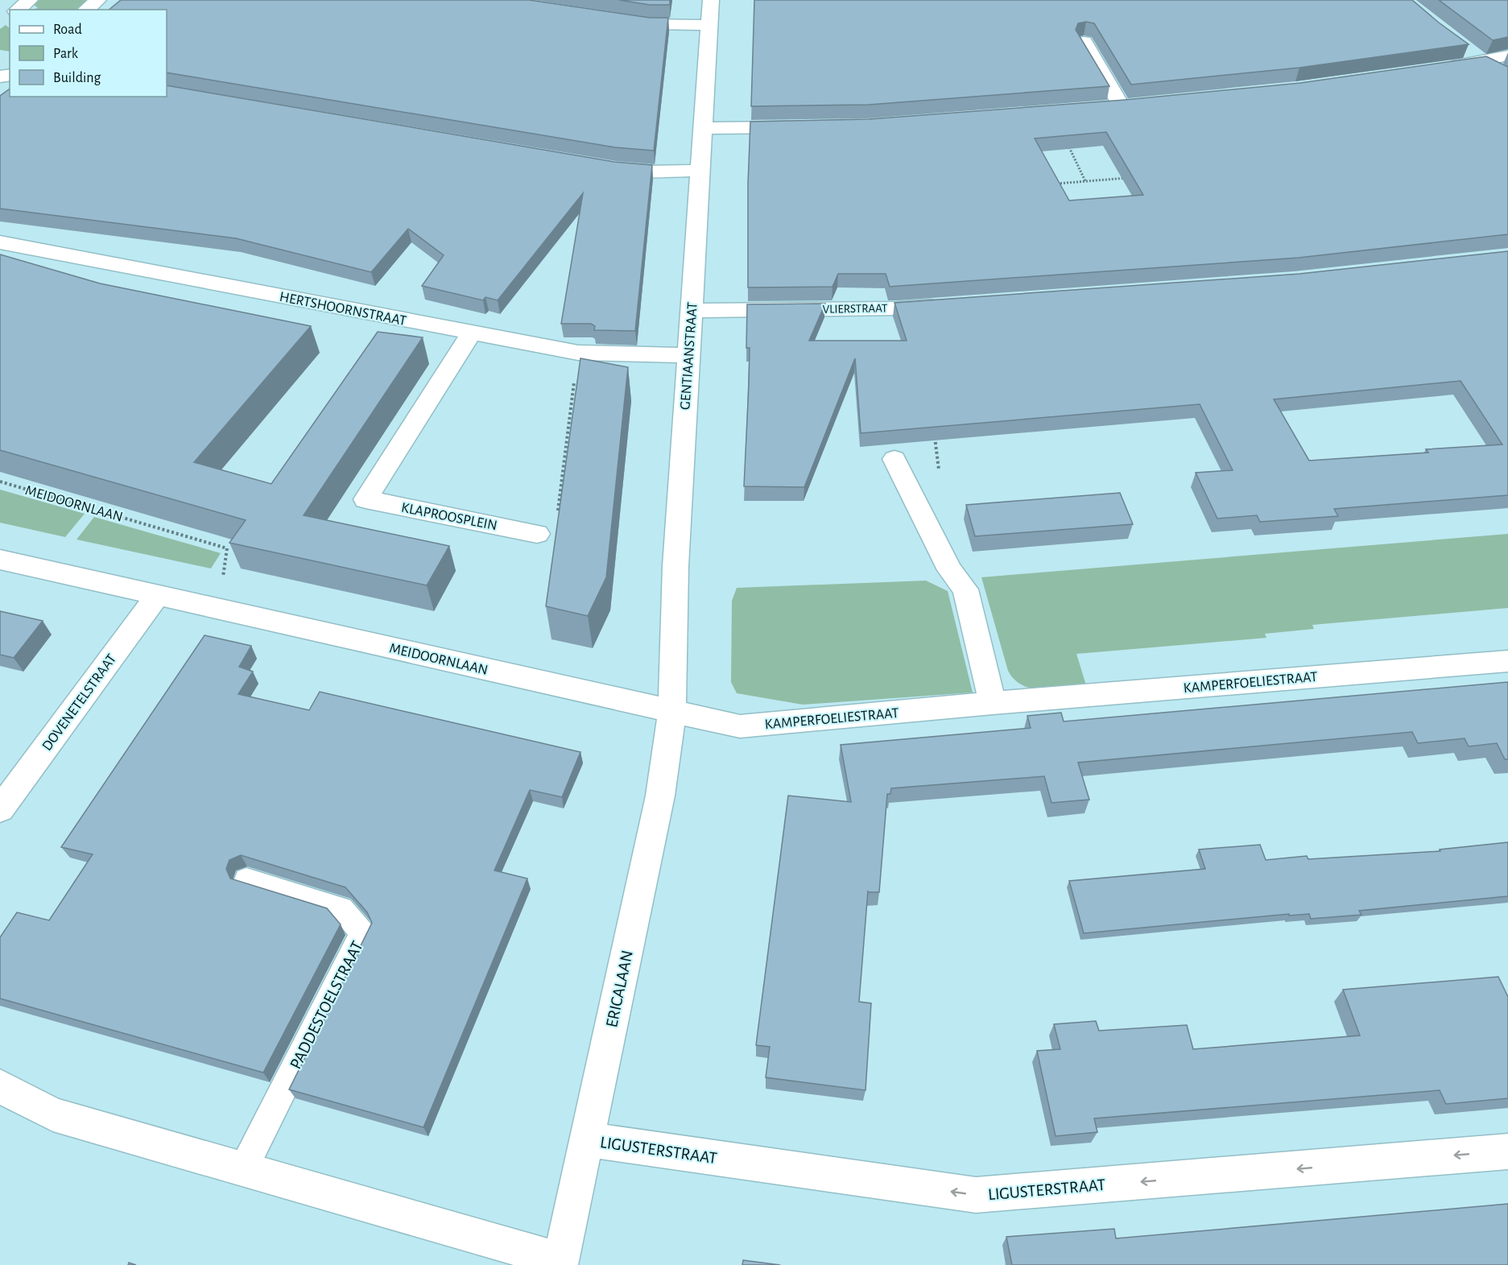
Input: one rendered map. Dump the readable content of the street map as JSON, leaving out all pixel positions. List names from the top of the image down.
{
  "streets": {
    "street": [
      "HERTSHOORNSTRAAT",
      "VLIERSTRAAT",
      "GENTIAANSTRAAT",
      "MEIDOORNLAAN",
      "KLAPROOSPLEIN",
      "KAMPERFOELIESTRAAT",
      "DOVENETELSTRAAT",
      "ERICALAAN",
      "LIGUSTERSTRAAT"
    ],
    "lane": ["PADDESTOELSTRAAT"]
  },
  "crossings": [
    ["HERTSHOORNSTRAAT", "GENTIAANSTRAAT"],
    ["HERTSHOORNSTRAAT", "KLAPROOSPLEIN"],
    ["VLIERSTRAAT", "GENTIAANSTRAAT"],
    ["GENTIAANSTRAAT", "MEIDOORNLAAN"],
    ["GENTIAANSTRAAT", "KAMPERFOELIESTRAAT"],
    ["GENTIAANSTRAAT", "ERICALAAN"],
    ["MEIDOORNLAAN", "KAMPERFOELIESTRAAT"],
    ["MEIDOORNLAAN", "DOVENETELSTRAAT"],
    ["MEIDOORNLAAN", "ERICALAAN"],
    ["KAMPERFOELIESTRAAT", "ERICALAAN"],
    ["ERICALAAN", "LIGUSTERSTRAAT"]
  ],
  "one_way": ["LIGUSTERSTRAAT"],
  "legend": ["Road", "Park", "Building"]
}
